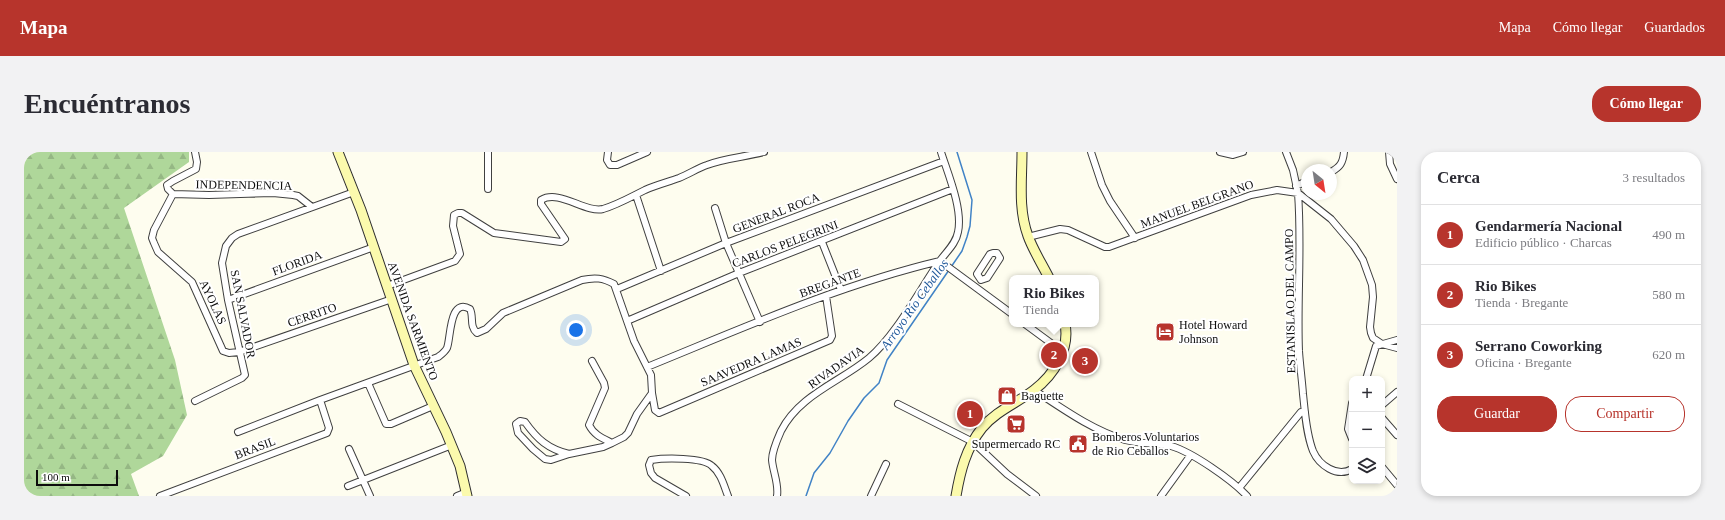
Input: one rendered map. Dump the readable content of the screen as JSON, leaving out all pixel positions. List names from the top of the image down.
{
  "streets": {
    "street": [
      "INDEPENDENCIA",
      "MANUEL BELGRANO",
      "GENERAL ROCA",
      "CARLOS PELEGRINI",
      "FLORIDA",
      "BREGANTE",
      "ESTANISLAO DEL CAMPO",
      "AYOLAS",
      "SAN SALVADOR",
      "CERRITO",
      "AVENIDA SARMIENTO",
      "SAAVEDRA LAMAS",
      "RIVADAVIA",
      "BRASIL"
    ]
  },
  "crossings": [
    ["INDEPENDENCIA", "AYOLAS"],
    ["INDEPENDENCIA", "SAN SALVADOR"],
    ["MANUEL BELGRANO", "ESTANISLAO DEL CAMPO"],
    ["GENERAL ROCA", "RIVADAVIA"],
    ["GENERAL ROCA", "BRASIL"],
    ["CARLOS PELEGRINI", "RIVADAVIA"],
    ["FLORIDA", "SAN SALVADOR"],
    ["FLORIDA", "AVENIDA SARMIENTO"],
    ["BREGANTE", "SAAVEDRA LAMAS"],
    ["BREGANTE", "RIVADAVIA"],
    ["AYOLAS", "SAN SALVADOR"],
    ["AYOLAS", "CERRITO"],
    ["SAN SALVADOR", "CERRITO"],
    ["SAN SALVADOR", "AVENIDA SARMIENTO"],
    ["CERRITO", "AVENIDA SARMIENTO"],
    ["AVENIDA SARMIENTO", "BRASIL"]
  ],
  "water": ["Arroyo Río Ceballos"],
  "places": {
    "hotel": ["Hotel Howard Johnson"],
    "shop": ["Baguette"],
    "supermarket": ["Supermercado RC"],
    "public building": ["Bomberos Voluntarios de Rio Ceballos"]
  },
  "scale_bar": "100 m",
  "north": "bottom right",
  "page": {
    "header": "Mapa",
    "nav": ["Mapa", "Cómo llegar", "Guardados"],
    "buttons": [
      "Cómo llegar",
      ["Guardar", "Compartir"]
    ],
    "title": "Encuéntranos",
    "heading": ["Cerca", "3 resultados"],
    "list": [
      {
        "mark": "1",
        "name": "Gendarmería Nacional",
        "note": "Edificio público · Charcas",
        "value": "490 m"
      },
      {
        "mark": "2",
        "name": "Rio Bikes",
        "note": "Tienda · Bregante",
        "value": "580 m"
      },
      {
        "mark": "3",
        "name": "Serrano Coworking",
        "note": "Oficina · Bregante",
        "value": "620 m"
      }
    ],
    "popup": ["Rio Bikes", "Tienda"],
    "pins": ["2", "3", "1"],
    "map_buttons": ["+", "−"],
    "scale": "100 m"
  }
}
